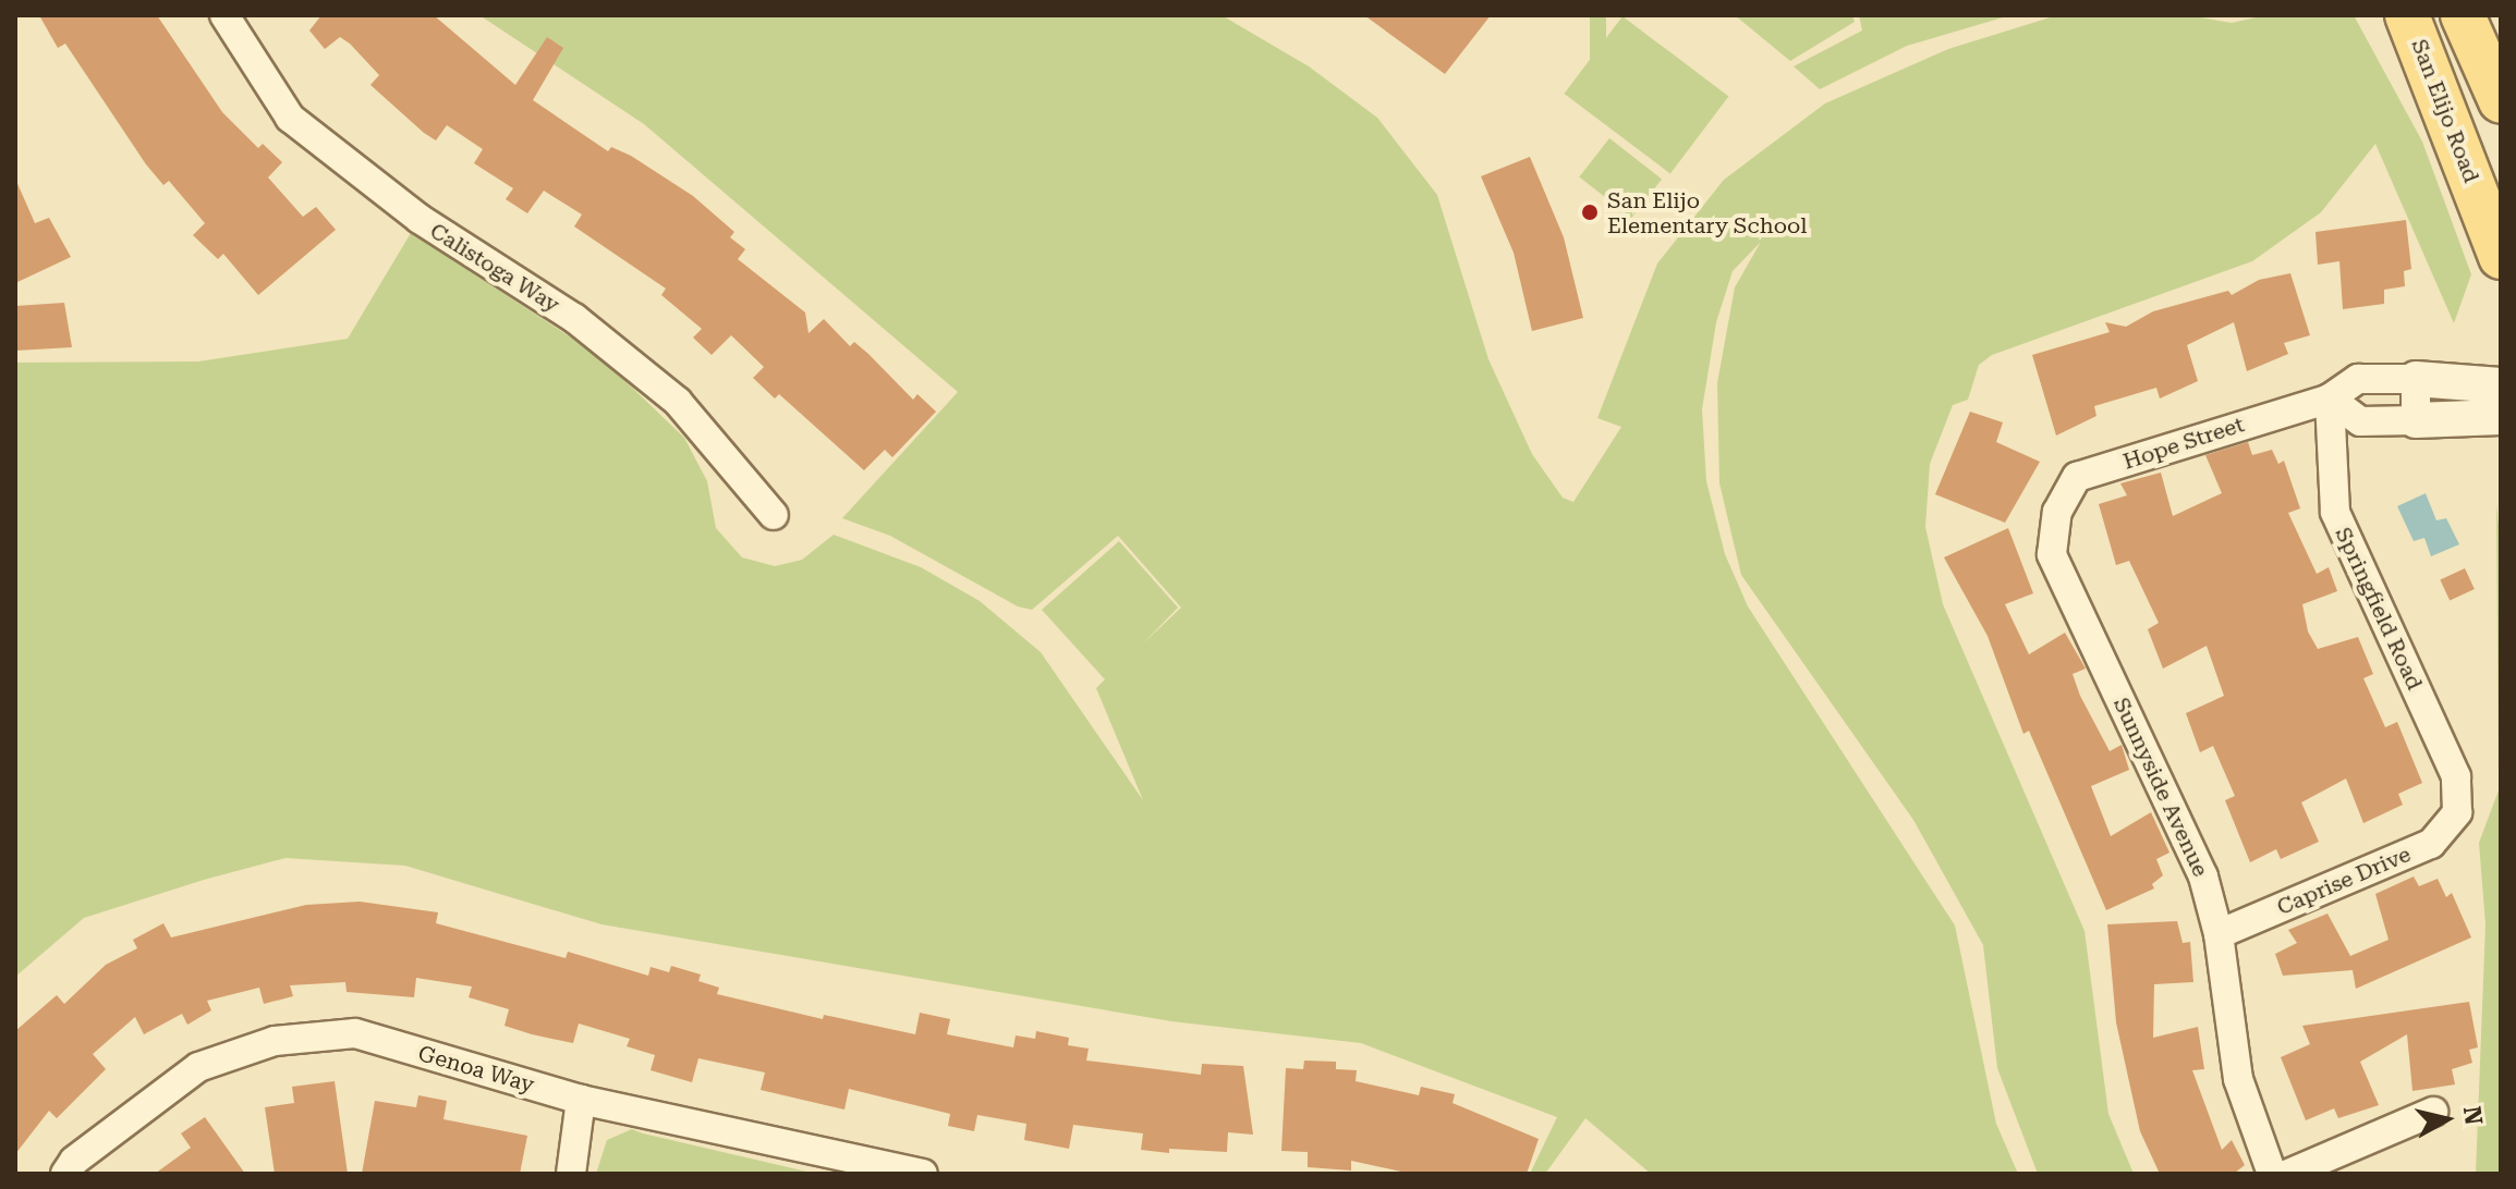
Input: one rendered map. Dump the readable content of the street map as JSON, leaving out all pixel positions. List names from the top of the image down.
{
  "streets": {
    "main road": ["San Elijo Road"],
    "street": [
      "Calistoga Way",
      "Hope Street",
      "Springfield Road",
      "Sunnyside Avenue",
      "Caprise Drive",
      "Genoa Way"
    ]
  },
  "crossings": [
    ["Hope Street", "Springfield Road"],
    ["Hope Street", "Sunnyside Avenue"],
    ["Springfield Road", "Caprise Drive"],
    ["Sunnyside Avenue", "Caprise Drive"]
  ],
  "places": ["San Elijo Elementary School"],
  "north": "right"
}
